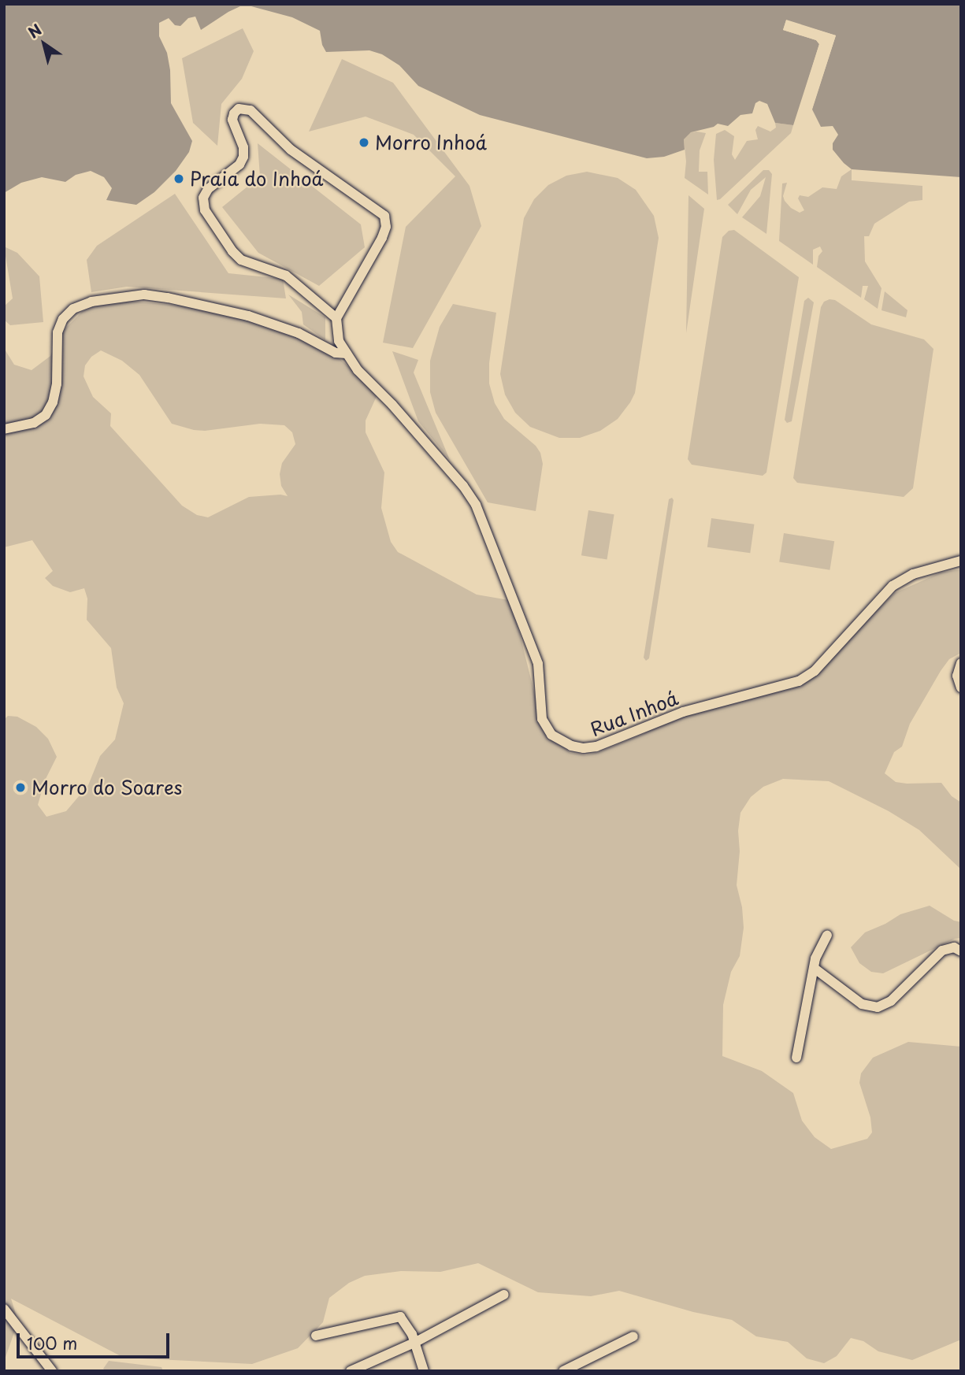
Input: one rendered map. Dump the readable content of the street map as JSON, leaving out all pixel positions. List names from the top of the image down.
{
  "streets": {
    "street": ["Rua Inhoá"]
  },
  "places": ["Morro Inhoá", "Praia do Inhoá", "Morro do Soares"],
  "scale_bar": "100 m",
  "north": "top left"
}
